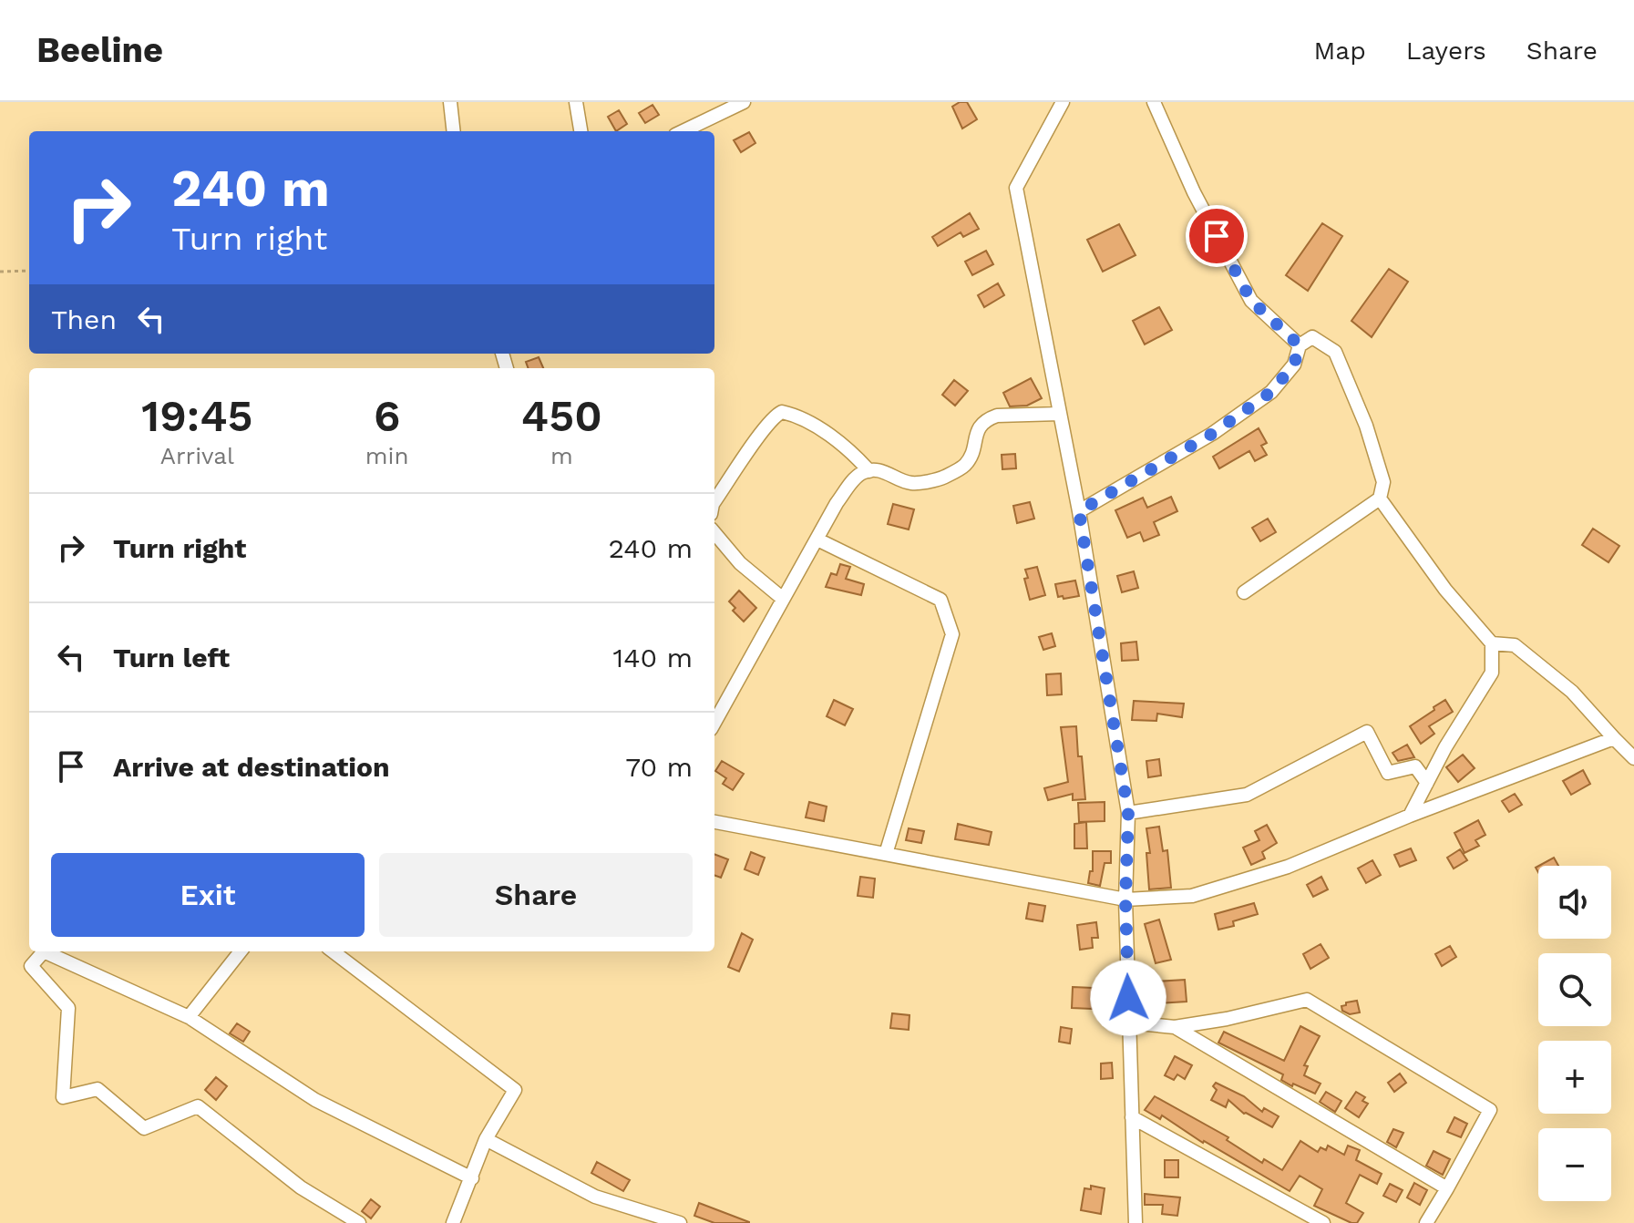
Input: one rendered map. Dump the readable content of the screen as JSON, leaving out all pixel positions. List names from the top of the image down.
{
  "page": {
    "header": "Beeline",
    "nav": ["Map", "Layers", "Share"],
    "turn": ["240 m", "Turn right"],
    "then": "Then",
    "eta": [
      "19:45",
      "Arrival",
      "6",
      "min",
      "450",
      "m"
    ],
    "list": [
      {
        "name": "Turn right",
        "value": "240 m"
      },
      {
        "name": "Turn left",
        "value": "140 m"
      },
      {
        "name": "Arrive at destination",
        "value": "70 m"
      }
    ],
    "buttons": ["Exit", "Share"],
    "map_buttons": ["+", "−"]
  }
}
